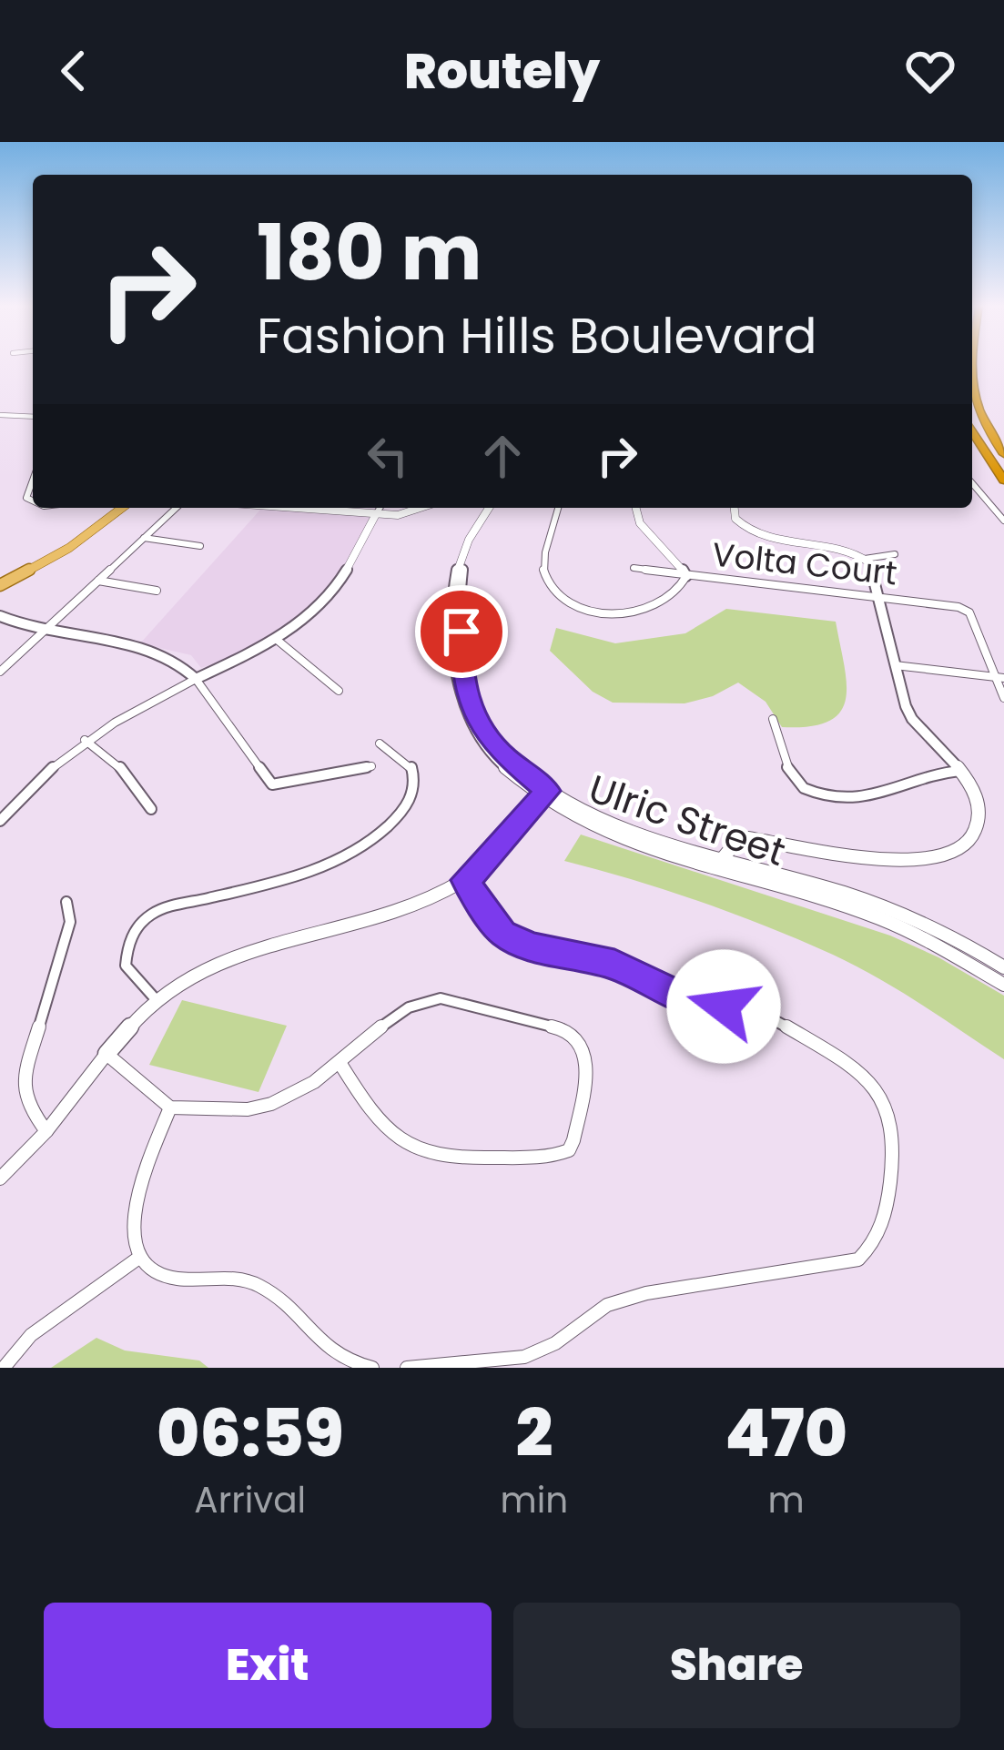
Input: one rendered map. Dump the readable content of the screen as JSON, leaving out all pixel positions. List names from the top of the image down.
{
  "streets": {
    "street": ["Volta Court", "Ulric Street"]
  },
  "page": {
    "header": "Routely",
    "turn": ["180 m", "Fashion Hills Boulevard"],
    "eta": [
      "06:59",
      "Arrival",
      "2",
      "min",
      "470",
      "m"
    ],
    "buttons": ["Exit", "Share"]
  }
}
